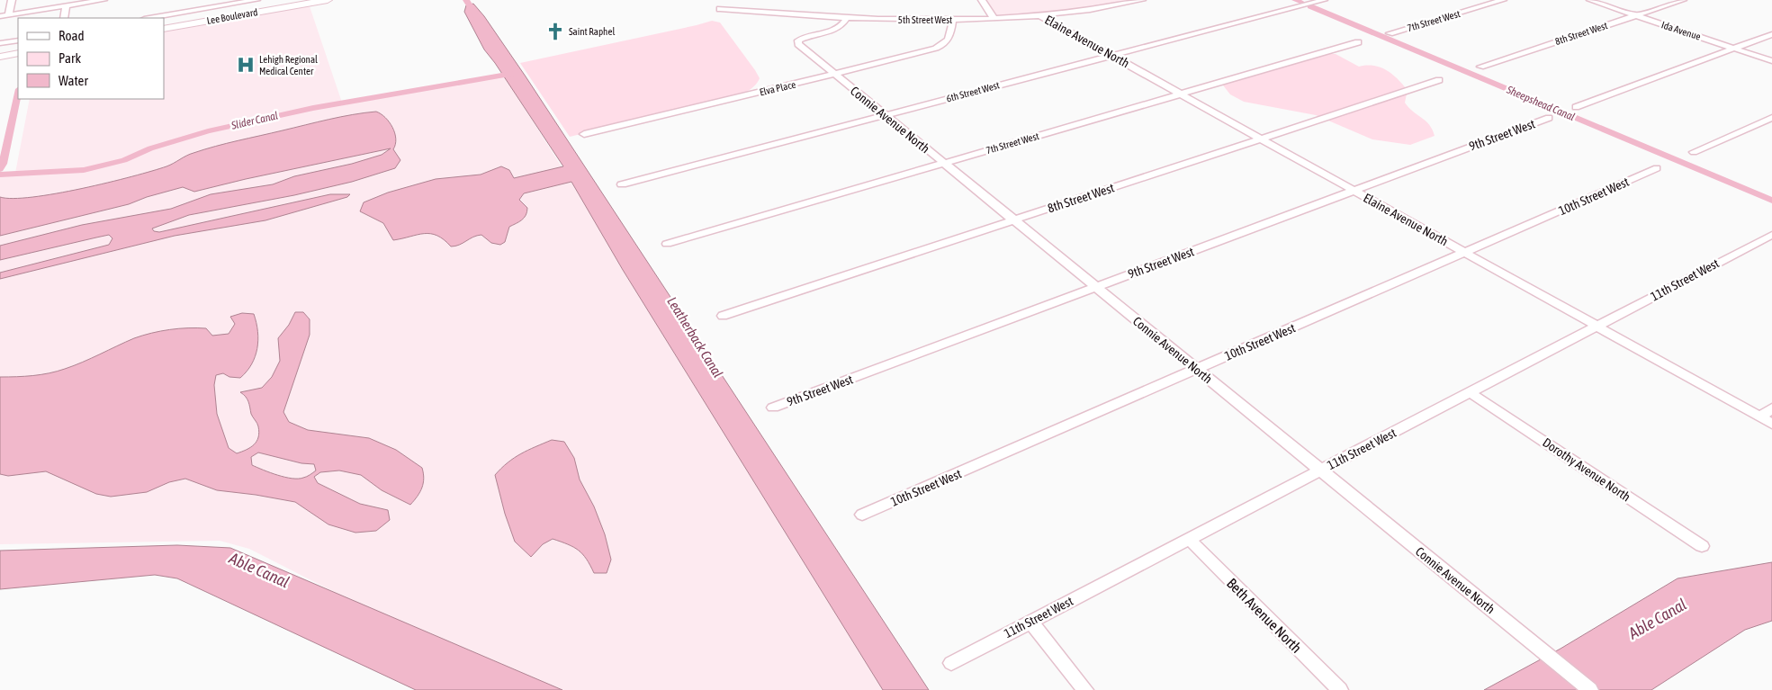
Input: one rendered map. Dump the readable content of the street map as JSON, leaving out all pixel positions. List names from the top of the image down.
{
  "streets": {
    "main road": ["Lee Boulevard"],
    "street": [
      "5th Street West",
      "7th Street West",
      "Ida Avenue",
      "8th Street West",
      "Elaine Avenue North",
      "Elva Place",
      "6th Street West",
      "Connie Avenue North",
      "9th Street West",
      "10th Street West",
      "11th Street West",
      "Dorothy Avenue North",
      "Beth Avenue North"
    ]
  },
  "crossings": [
    ["5th Street West", "Elaine Avenue North"],
    ["5th Street West", "Elva Place"],
    ["5th Street West", "Connie Avenue North"],
    ["7th Street West", "Elaine Avenue North"],
    ["7th Street West", "Connie Avenue North"],
    ["Ida Avenue", "8th Street West"],
    ["8th Street West", "Elaine Avenue North"],
    ["8th Street West", "Connie Avenue North"],
    ["Elaine Avenue North", "6th Street West"],
    ["Elaine Avenue North", "9th Street West"],
    ["Elaine Avenue North", "10th Street West"],
    ["Elaine Avenue North", "11th Street West"],
    ["Elva Place", "Connie Avenue North"],
    ["6th Street West", "Connie Avenue North"],
    ["Connie Avenue North", "9th Street West"],
    ["Connie Avenue North", "10th Street West"],
    ["Connie Avenue North", "11th Street West"],
    ["11th Street West", "Dorothy Avenue North"],
    ["11th Street West", "Beth Avenue North"]
  ],
  "water": [
    "Sheepshead Canal",
    "Slider Canal",
    "Leatherback Canal",
    "Able Canal"
  ],
  "places": {
    "church": ["Saint Raphel"],
    "hospital": ["Lehigh Regional Medical Center"]
  },
  "legend": ["Road", "Park", "Water"]
}
